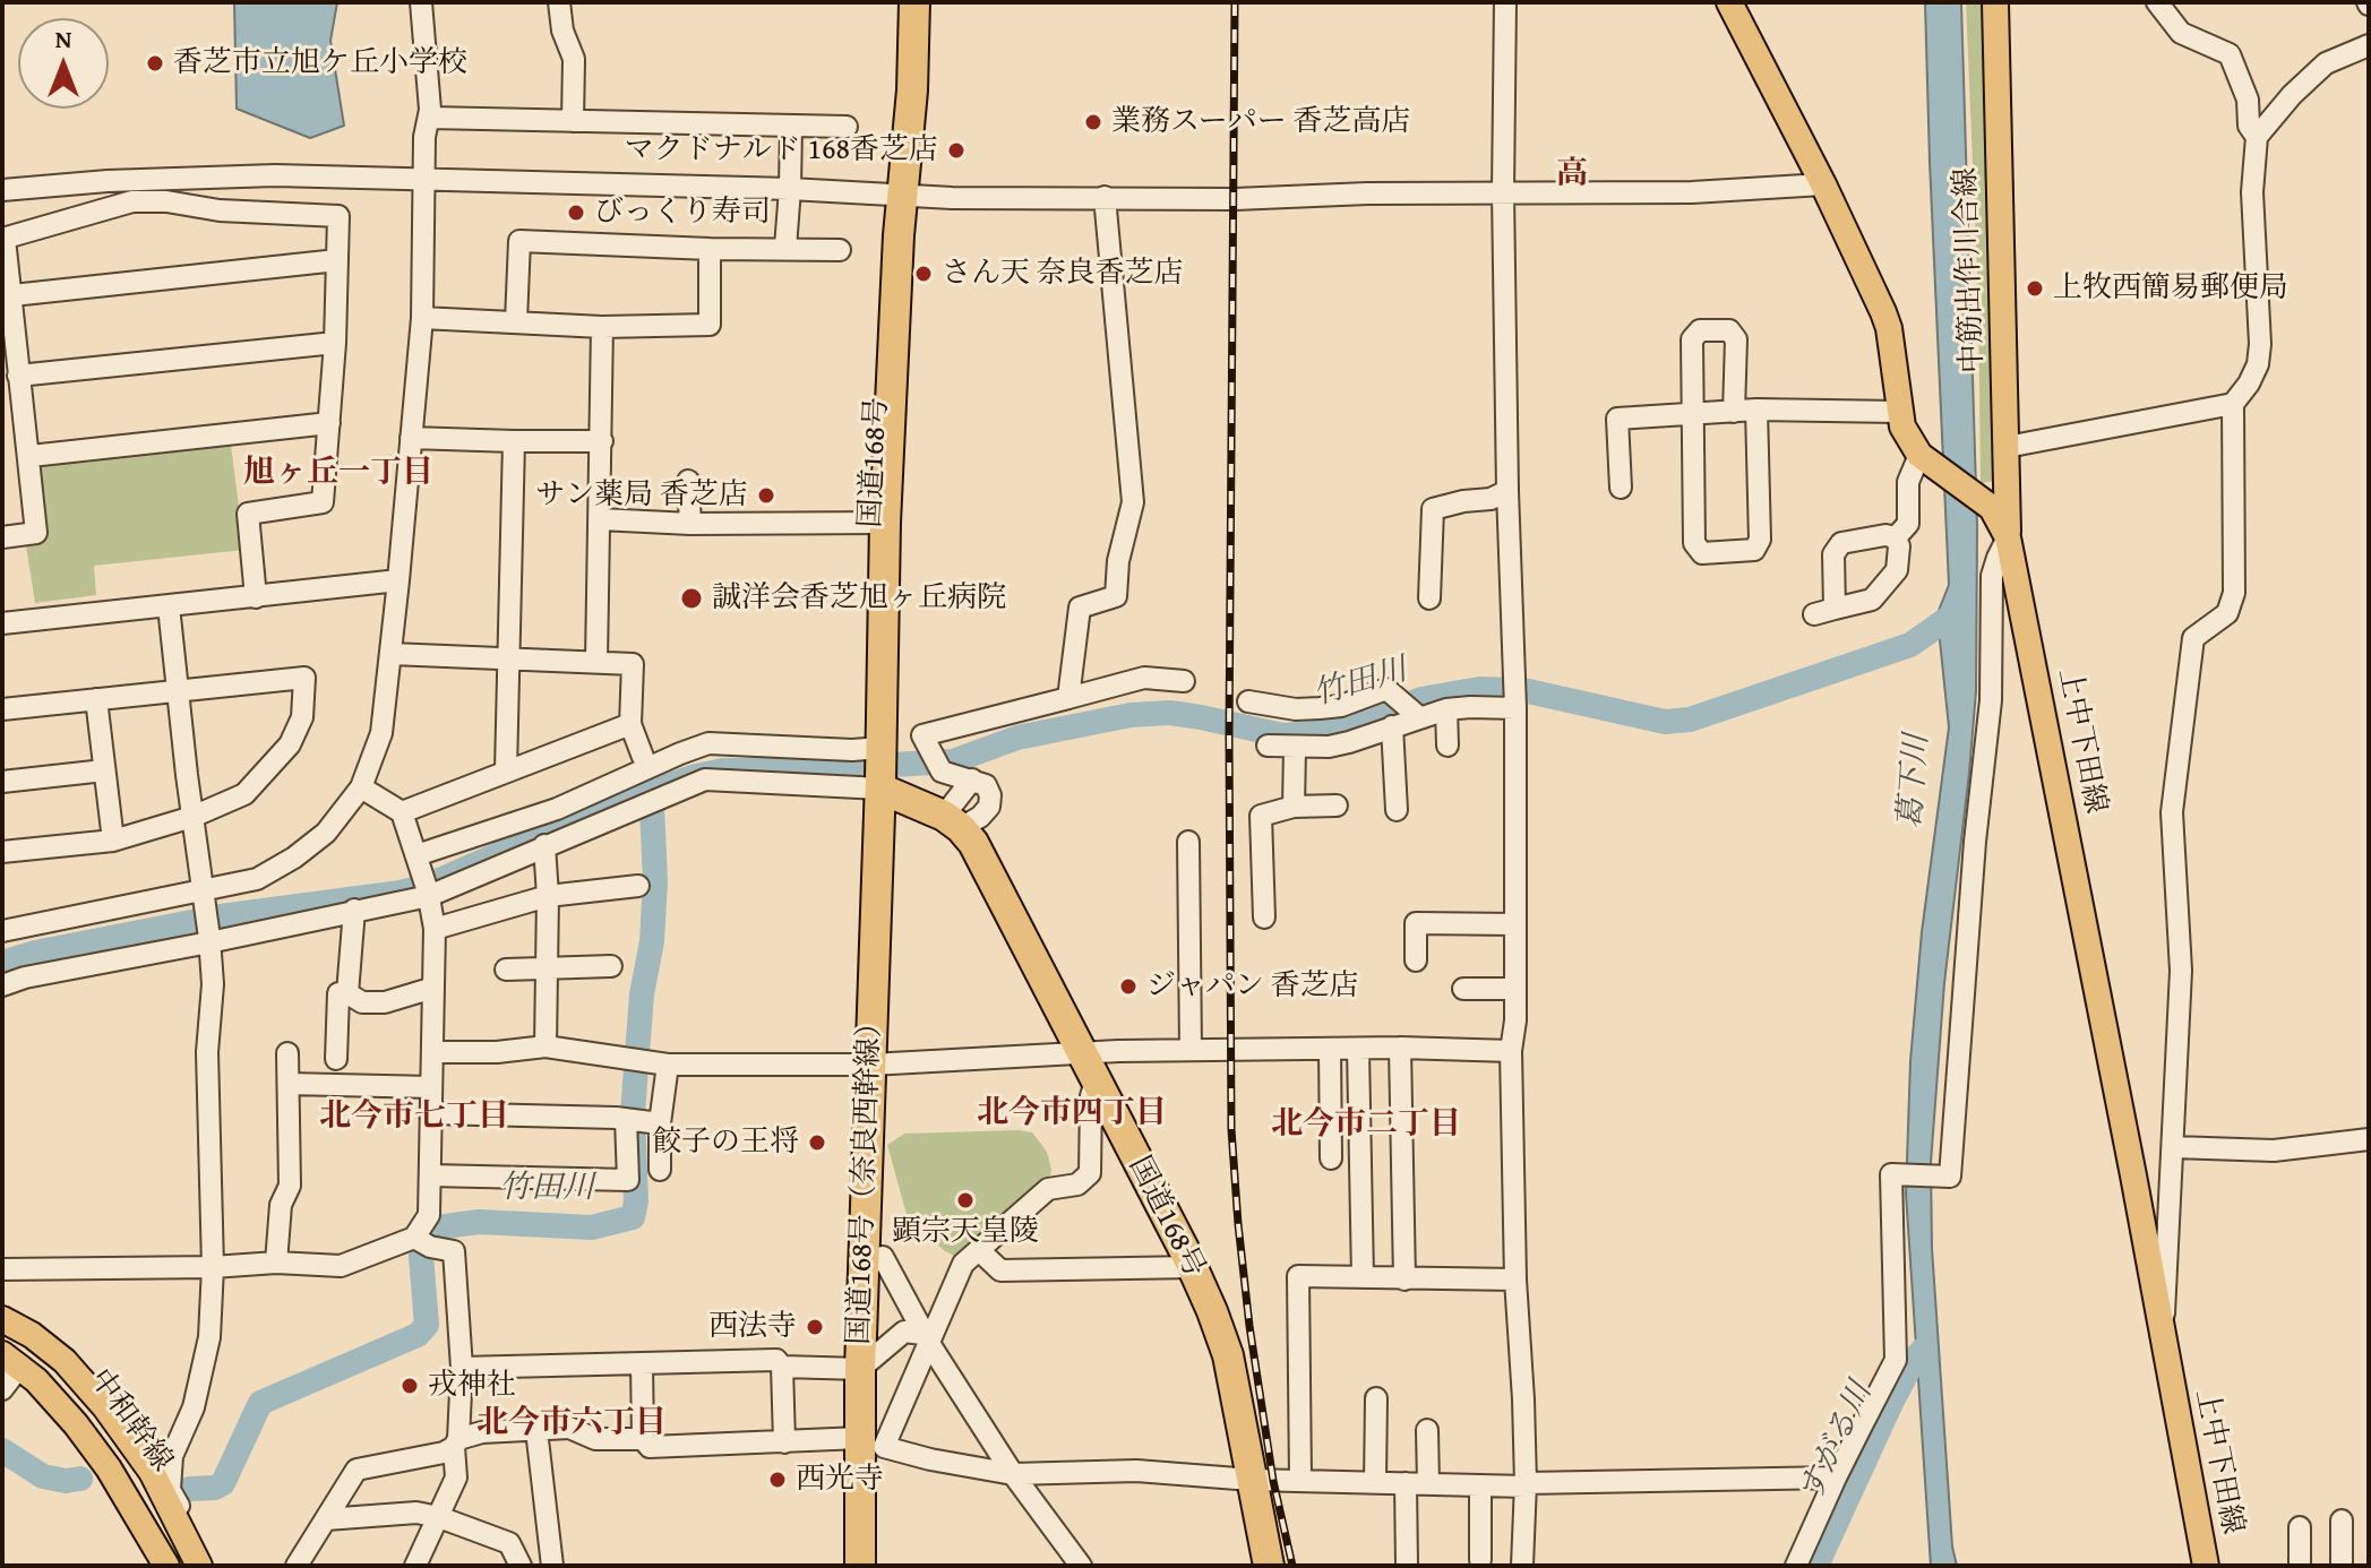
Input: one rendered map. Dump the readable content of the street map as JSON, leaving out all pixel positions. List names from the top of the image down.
{
  "streets": {
    "highway": ["国道168号", "国道168号（奈良西幹線）"],
    "main road": ["中筋出作川合線", "上中下田線", "中和幹線"]
  },
  "crossings": [
    ["中筋出作川合線", "上中下田線"],
    ["国道168号", "国道168号（奈良西幹線）"]
  ],
  "districts": [
    "高",
    "旭ヶ丘一丁目",
    "北今市四丁目",
    "北今市七丁目",
    "北今市二丁目",
    "北今市六丁目"
  ],
  "water": ["竹田川", "葛下川", "すがる川"],
  "places": [
    "香芝市立旭ケ丘小学校",
    "業務スーパー 香芝高店",
    "マクドナルド 168香芝店",
    "びっくり寿司",
    "さん天 奈良香芝店",
    "上牧西簡易郵便局",
    "サン薬局 香芝店",
    "誠洋会香芝旭ヶ丘病院",
    "ジャパン 香芝店",
    "餃子の王将",
    "顕宗天皇陵",
    "西法寺",
    "戎神社",
    "西光寺"
  ],
  "north": "top"
}
